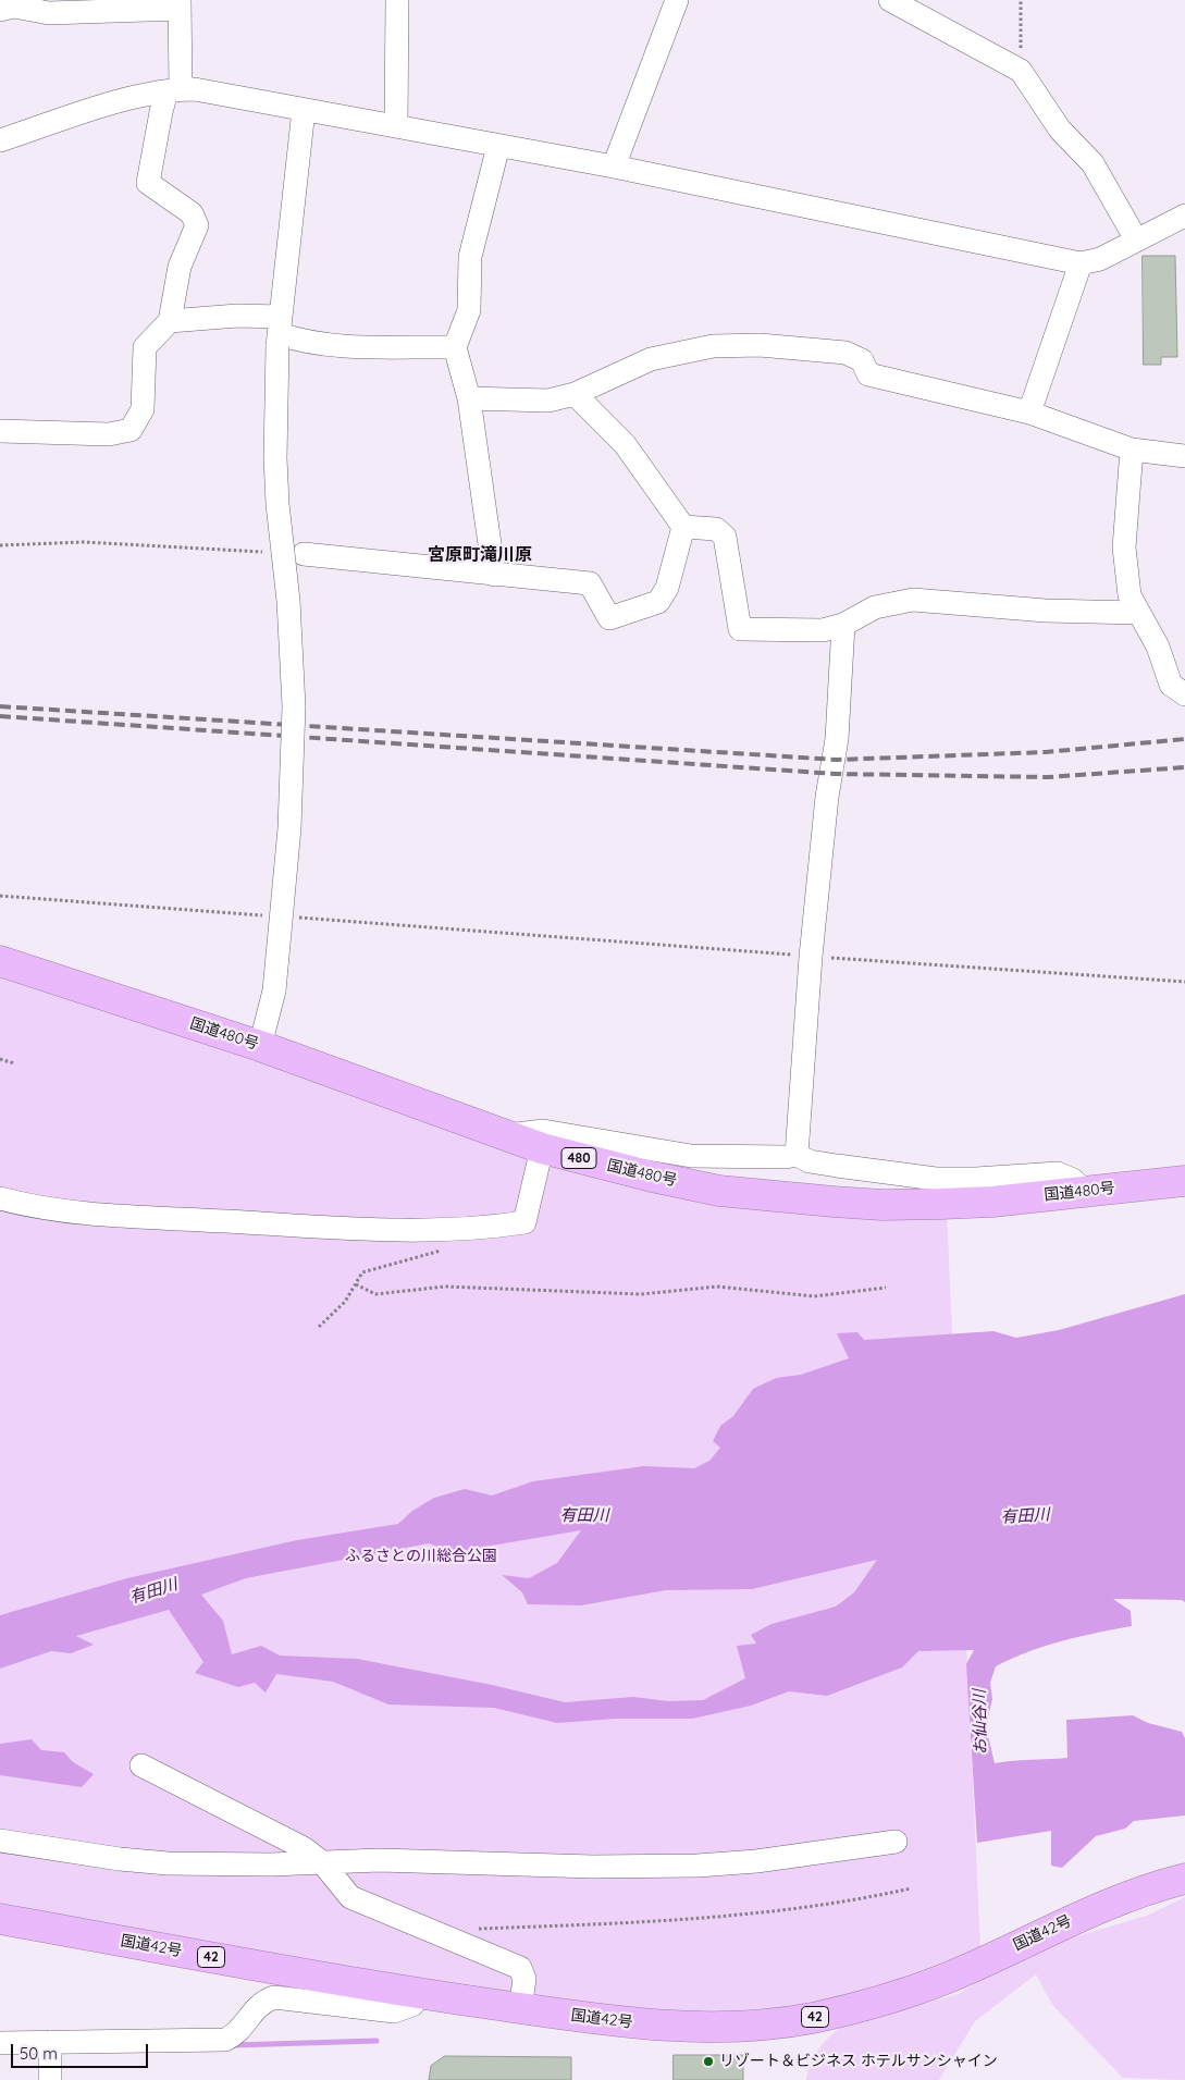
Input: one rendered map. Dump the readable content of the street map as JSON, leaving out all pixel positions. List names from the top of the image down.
{
  "streets": {
    "highway": [
      "国道480号",
      "480",
      "国道42号",
      "42"
    ]
  },
  "districts": ["宮原町滝川原"],
  "water": ["有田川", "お仙谷川"],
  "parks": ["ふるさとの川総合公園"],
  "places": ["リゾート＆ビジネス ホテルサンシャイン"],
  "scale_bar": "50 m"
}
